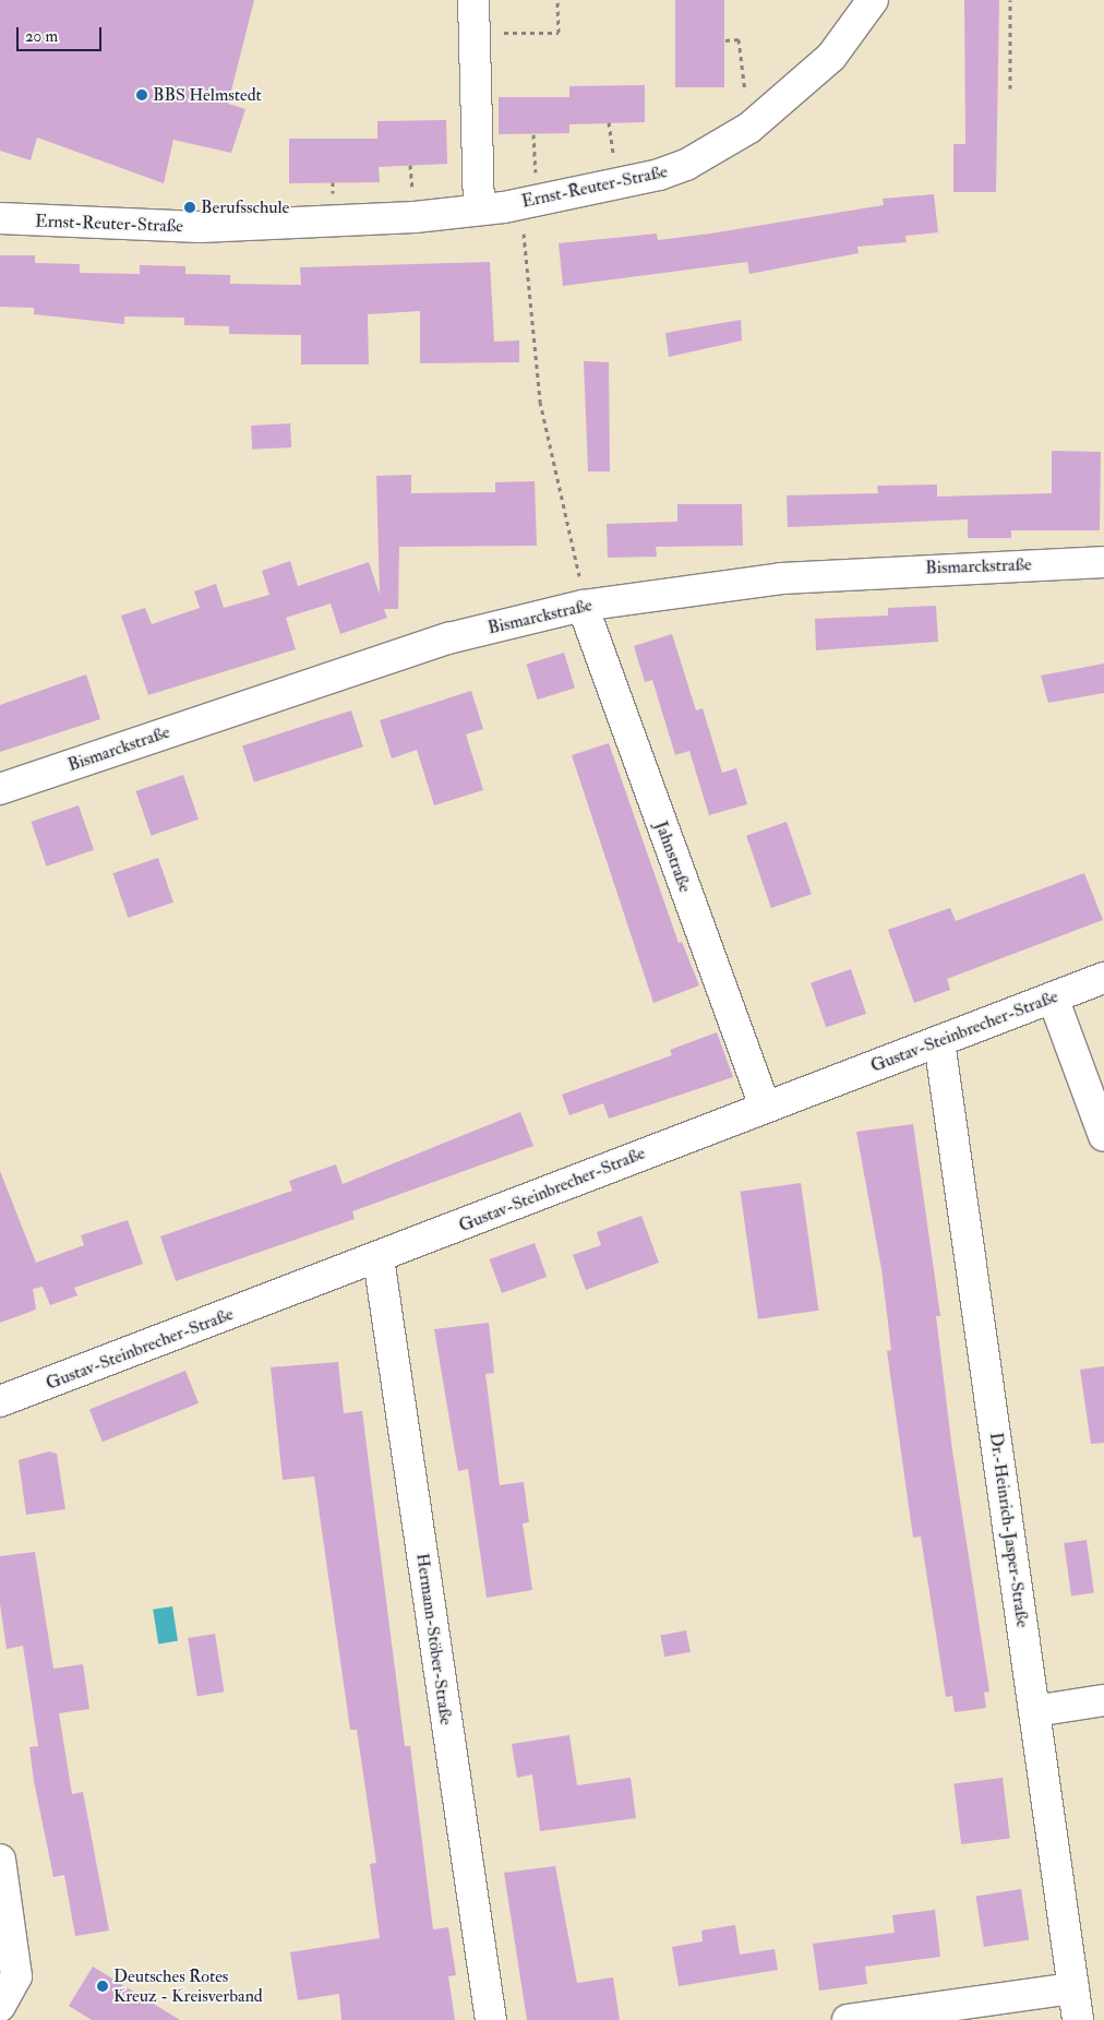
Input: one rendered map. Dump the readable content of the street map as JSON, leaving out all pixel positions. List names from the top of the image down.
{
  "streets": {
    "street": [
      "Ernst-Reuter-Straße",
      "Bismarckstraße",
      "Jahnstraße",
      "Gustav-Steinbrecher-Straße",
      "Dr.-Heinrich-Jasper-Straße",
      "Hermann-Stöber-Straße"
    ]
  },
  "crossings": [
    ["Bismarckstraße", "Jahnstraße"],
    ["Jahnstraße", "Gustav-Steinbrecher-Straße"],
    ["Gustav-Steinbrecher-Straße", "Dr.-Heinrich-Jasper-Straße"],
    ["Gustav-Steinbrecher-Straße", "Hermann-Stöber-Straße"]
  ],
  "places": ["BBS Helmstedt", "Berufsschule", "Deutsches Rotes Kreuz - Kreisverband"],
  "scale_bar": "20 m"
}
